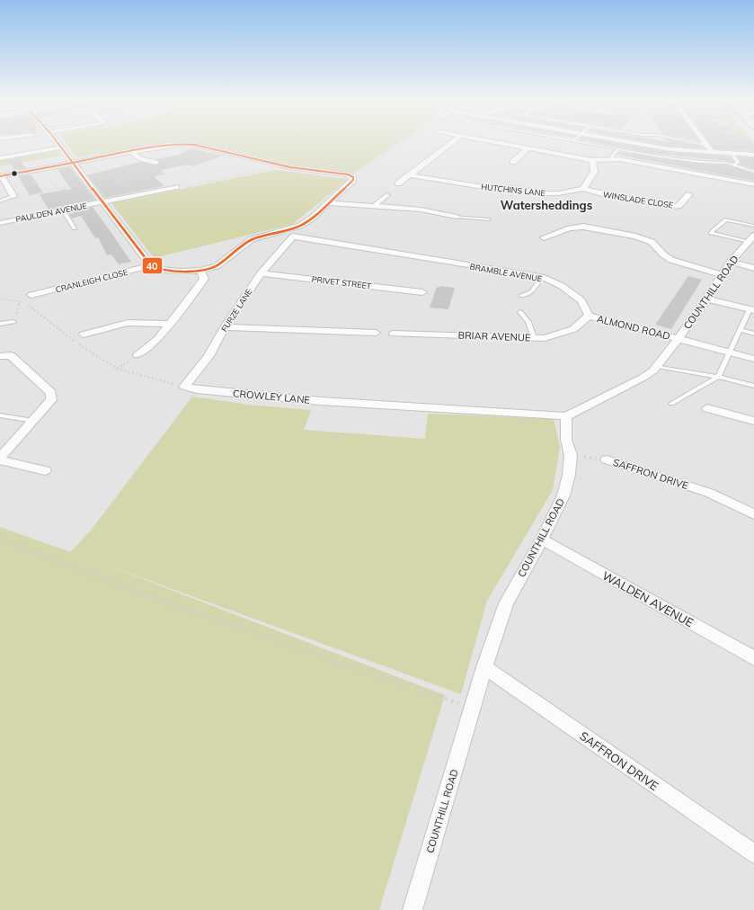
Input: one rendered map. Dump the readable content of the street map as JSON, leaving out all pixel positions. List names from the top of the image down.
{
  "streets": {
    "street": [
      "HUTCHINS LANE",
      "WINSLADE CLOSE",
      "PAULDEN AVENUE",
      "BRAMBLE AVENUE",
      "CRANLEIGH CLOSE",
      "PRIVET STREET",
      "COUNTHILL ROAD",
      "FURZE LANE",
      "ALMOND ROAD",
      "BRIAR AVENUE",
      "CROWLEY LANE",
      "SAFFRON DRIVE",
      "WALDEN AVENUE"
    ]
  },
  "crossings": [
    ["HUTCHINS LANE", "WINSLADE CLOSE"],
    ["BRAMBLE AVENUE", "FURZE LANE"],
    ["BRAMBLE AVENUE", "ALMOND ROAD"],
    ["BRAMBLE AVENUE", "BRIAR AVENUE"],
    ["PRIVET STREET", "FURZE LANE"],
    ["COUNTHILL ROAD", "ALMOND ROAD"],
    ["COUNTHILL ROAD", "CROWLEY LANE"],
    ["COUNTHILL ROAD", "SAFFRON DRIVE"],
    ["COUNTHILL ROAD", "WALDEN AVENUE"],
    ["FURZE LANE", "CROWLEY LANE"],
    ["ALMOND ROAD", "BRIAR AVENUE"]
  ],
  "districts": ["Watersheddings"],
  "lines": ["transit line 40"]
}
